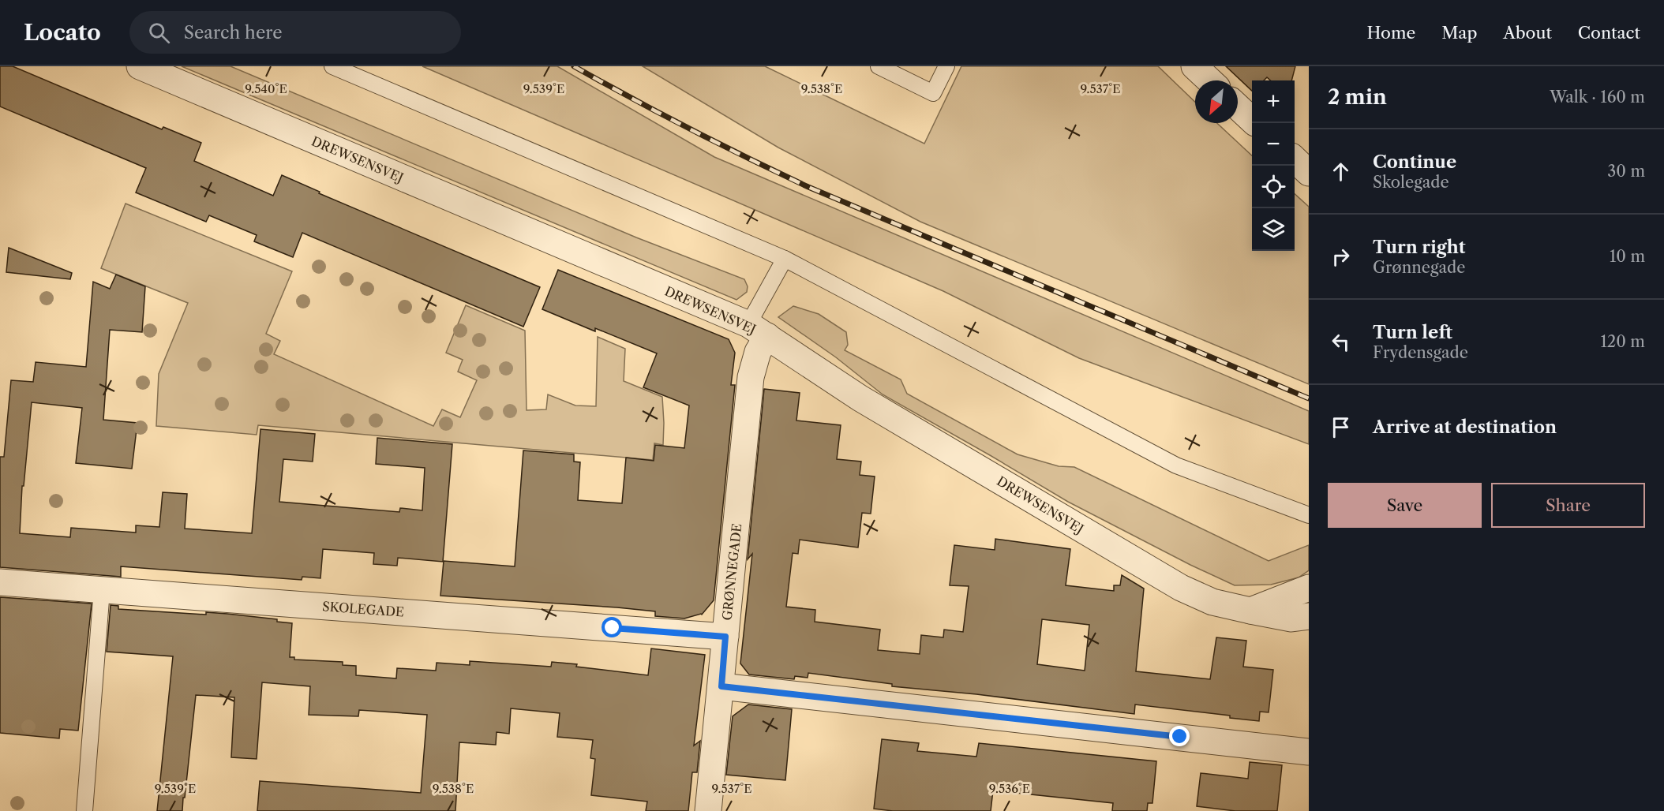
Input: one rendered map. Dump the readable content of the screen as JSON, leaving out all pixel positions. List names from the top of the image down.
{
  "streets": {
    "street": ["DREWSENSVEJ", "GRØNNEGADE", "SKOLEGADE"]
  },
  "crossings": [
    ["DREWSENSVEJ", "GRØNNEGADE"],
    ["GRØNNEGADE", "SKOLEGADE"]
  ],
  "north": "bottom left",
  "page": {
    "header": "Locato",
    "search": "Search here",
    "nav": [
      "Home",
      "Map",
      "About",
      "Contact"
    ],
    "heading": ["2 min", "Walk · 160 m"],
    "map_buttons": ["+", "−"],
    "list": [
      ["Continue", "Skolegade", "30 m"],
      ["Turn right", "Grønnegade", "10 m"],
      ["Turn left", "Frydensgade", "120 m"],
      "Arrive at destination"
    ],
    "buttons": ["Save", "Share"]
  },
  "coordinates": [
    "9.540°E",
    "9.539°E",
    "9.538°E",
    "9.537°E",
    "9.536°E"
  ]
}
